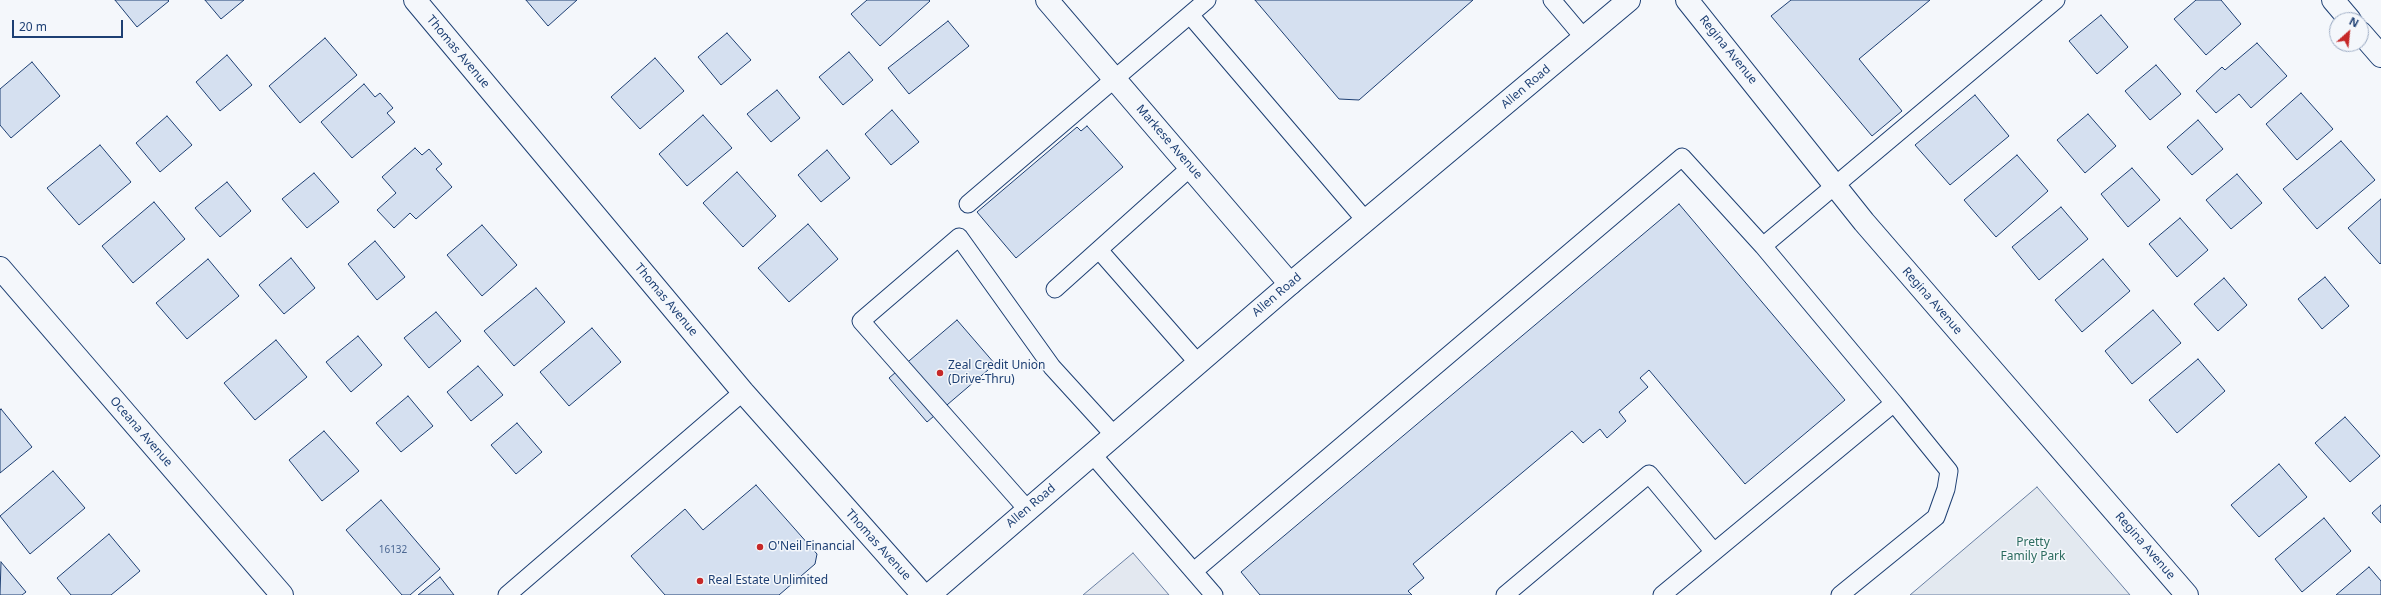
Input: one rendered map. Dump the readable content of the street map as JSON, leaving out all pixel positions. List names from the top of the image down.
{
  "streets": {
    "street": [
      "Regina Avenue",
      "Thomas Avenue",
      "Allen Road",
      "Markese Avenue",
      "Oceana Avenue"
    ]
  },
  "crossings": [
    ["Allen Road", "Markese Avenue"]
  ],
  "parks": ["Pretty Family Park"],
  "places": ["Zeal Credit Union (Drive-Thru)", "O'Neil Financial", "Real Estate Unlimited"],
  "house_numbers": ["16132"],
  "scale_bar": "20 m",
  "north": "top right"
}
